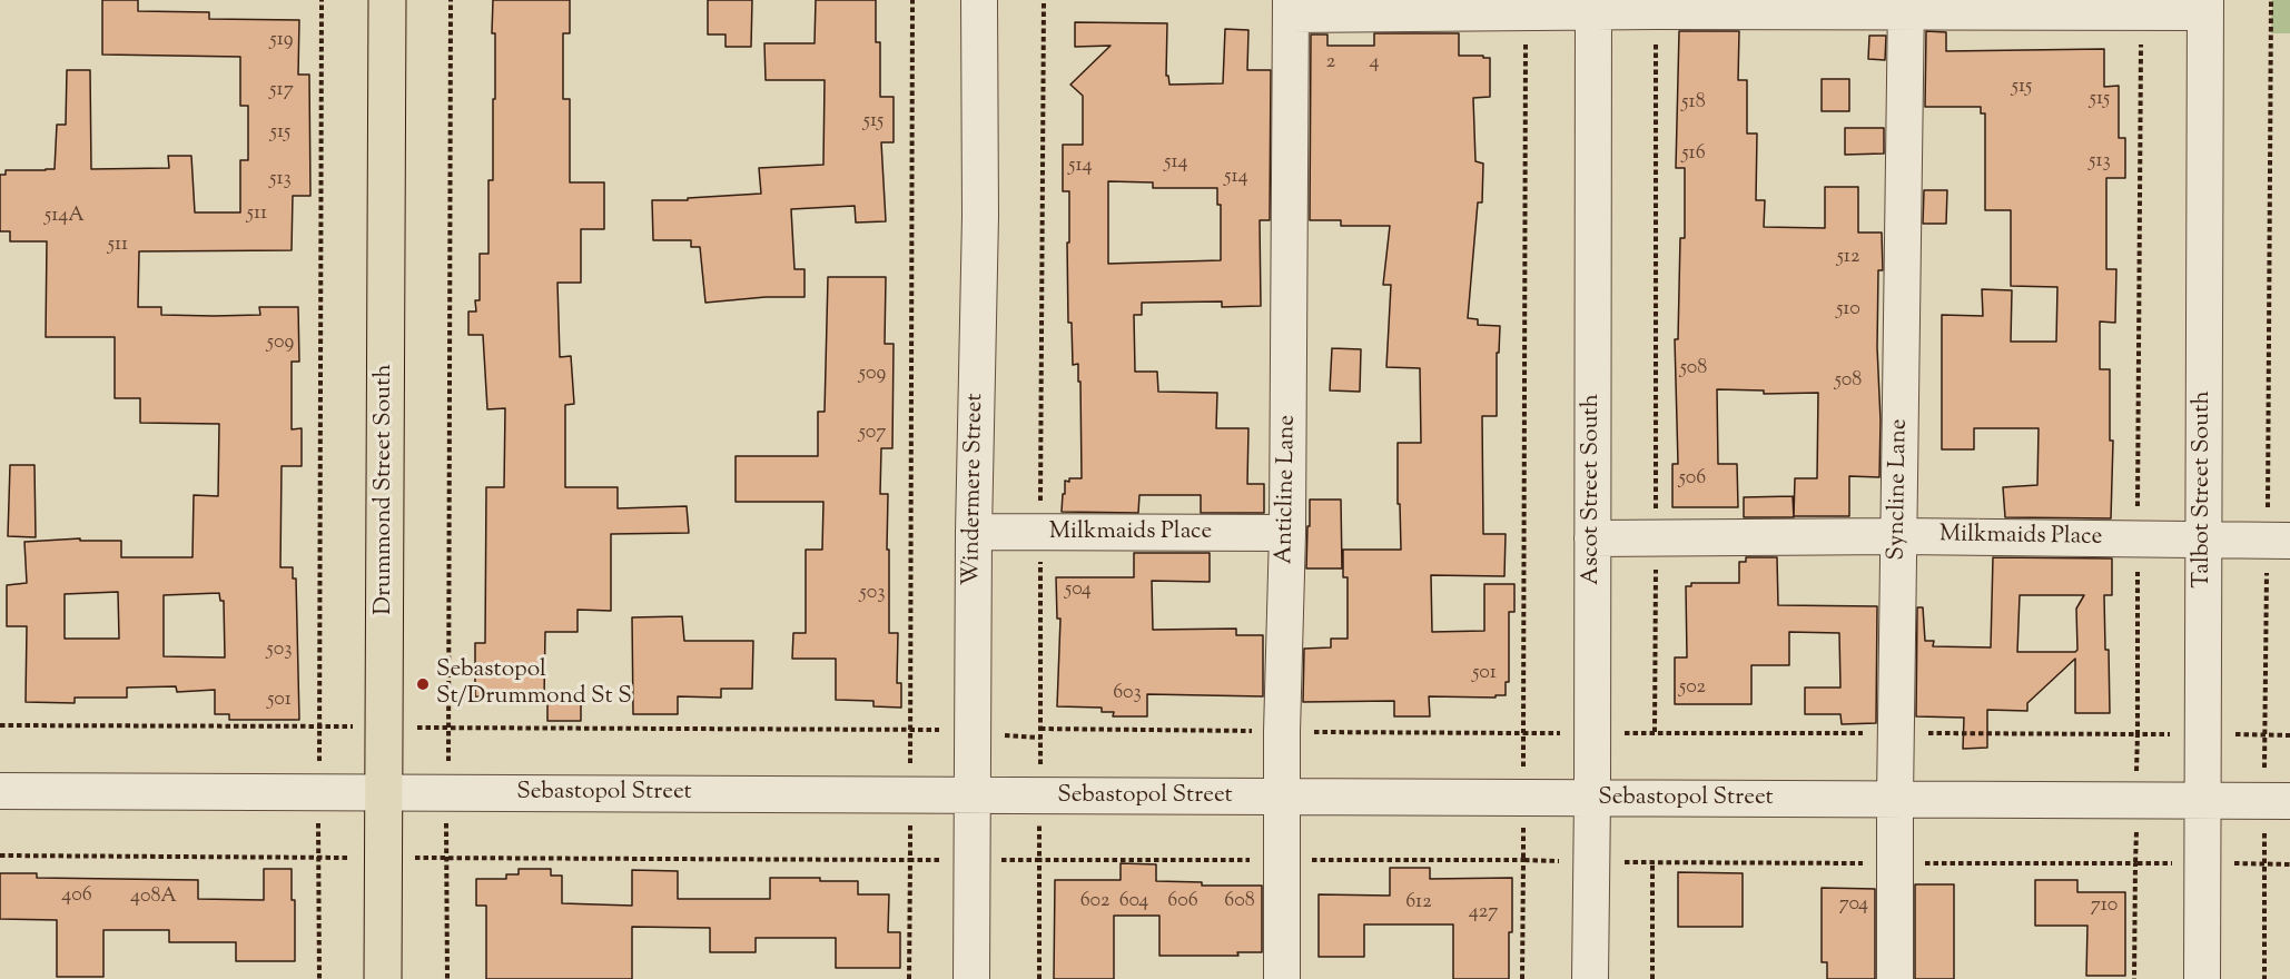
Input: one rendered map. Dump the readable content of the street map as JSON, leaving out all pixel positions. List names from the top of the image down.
{
  "streets": {
    "main road": ["Drummond Street South"],
    "street": [
      "Windermere Street",
      "Anticline Lane",
      "Ascot Street South",
      "Syncline Lane",
      "Talbot Street South",
      "Milkmaids Place",
      "Sebastopol Street"
    ]
  },
  "crossings": [
    ["Drummond Street South", "Sebastopol Street"],
    ["Windermere Street", "Milkmaids Place"],
    ["Windermere Street", "Sebastopol Street"],
    ["Anticline Lane", "Milkmaids Place"],
    ["Anticline Lane", "Sebastopol Street"],
    ["Ascot Street South", "Milkmaids Place"],
    ["Ascot Street South", "Sebastopol Street"],
    ["Syncline Lane", "Milkmaids Place"],
    ["Syncline Lane", "Sebastopol Street"],
    ["Talbot Street South", "Milkmaids Place"],
    ["Talbot Street South", "Sebastopol Street"]
  ],
  "places": ["Sebastopol St/Drummond St S"],
  "house_numbers": [
    "519",
    "2",
    "4",
    "515",
    "517",
    "515",
    "518",
    "515",
    "515",
    "516",
    "513",
    "514",
    "514",
    "514",
    "513",
    "511",
    "514A",
    "511",
    "512",
    "510",
    "509",
    "508",
    "509",
    "508",
    "507",
    "506",
    "504",
    "503",
    "503",
    "501",
    "502",
    "603",
    "501",
    "406",
    "408A",
    "602",
    "604",
    "606",
    "608",
    "612",
    "704",
    "710",
    "427"
  ]
}
